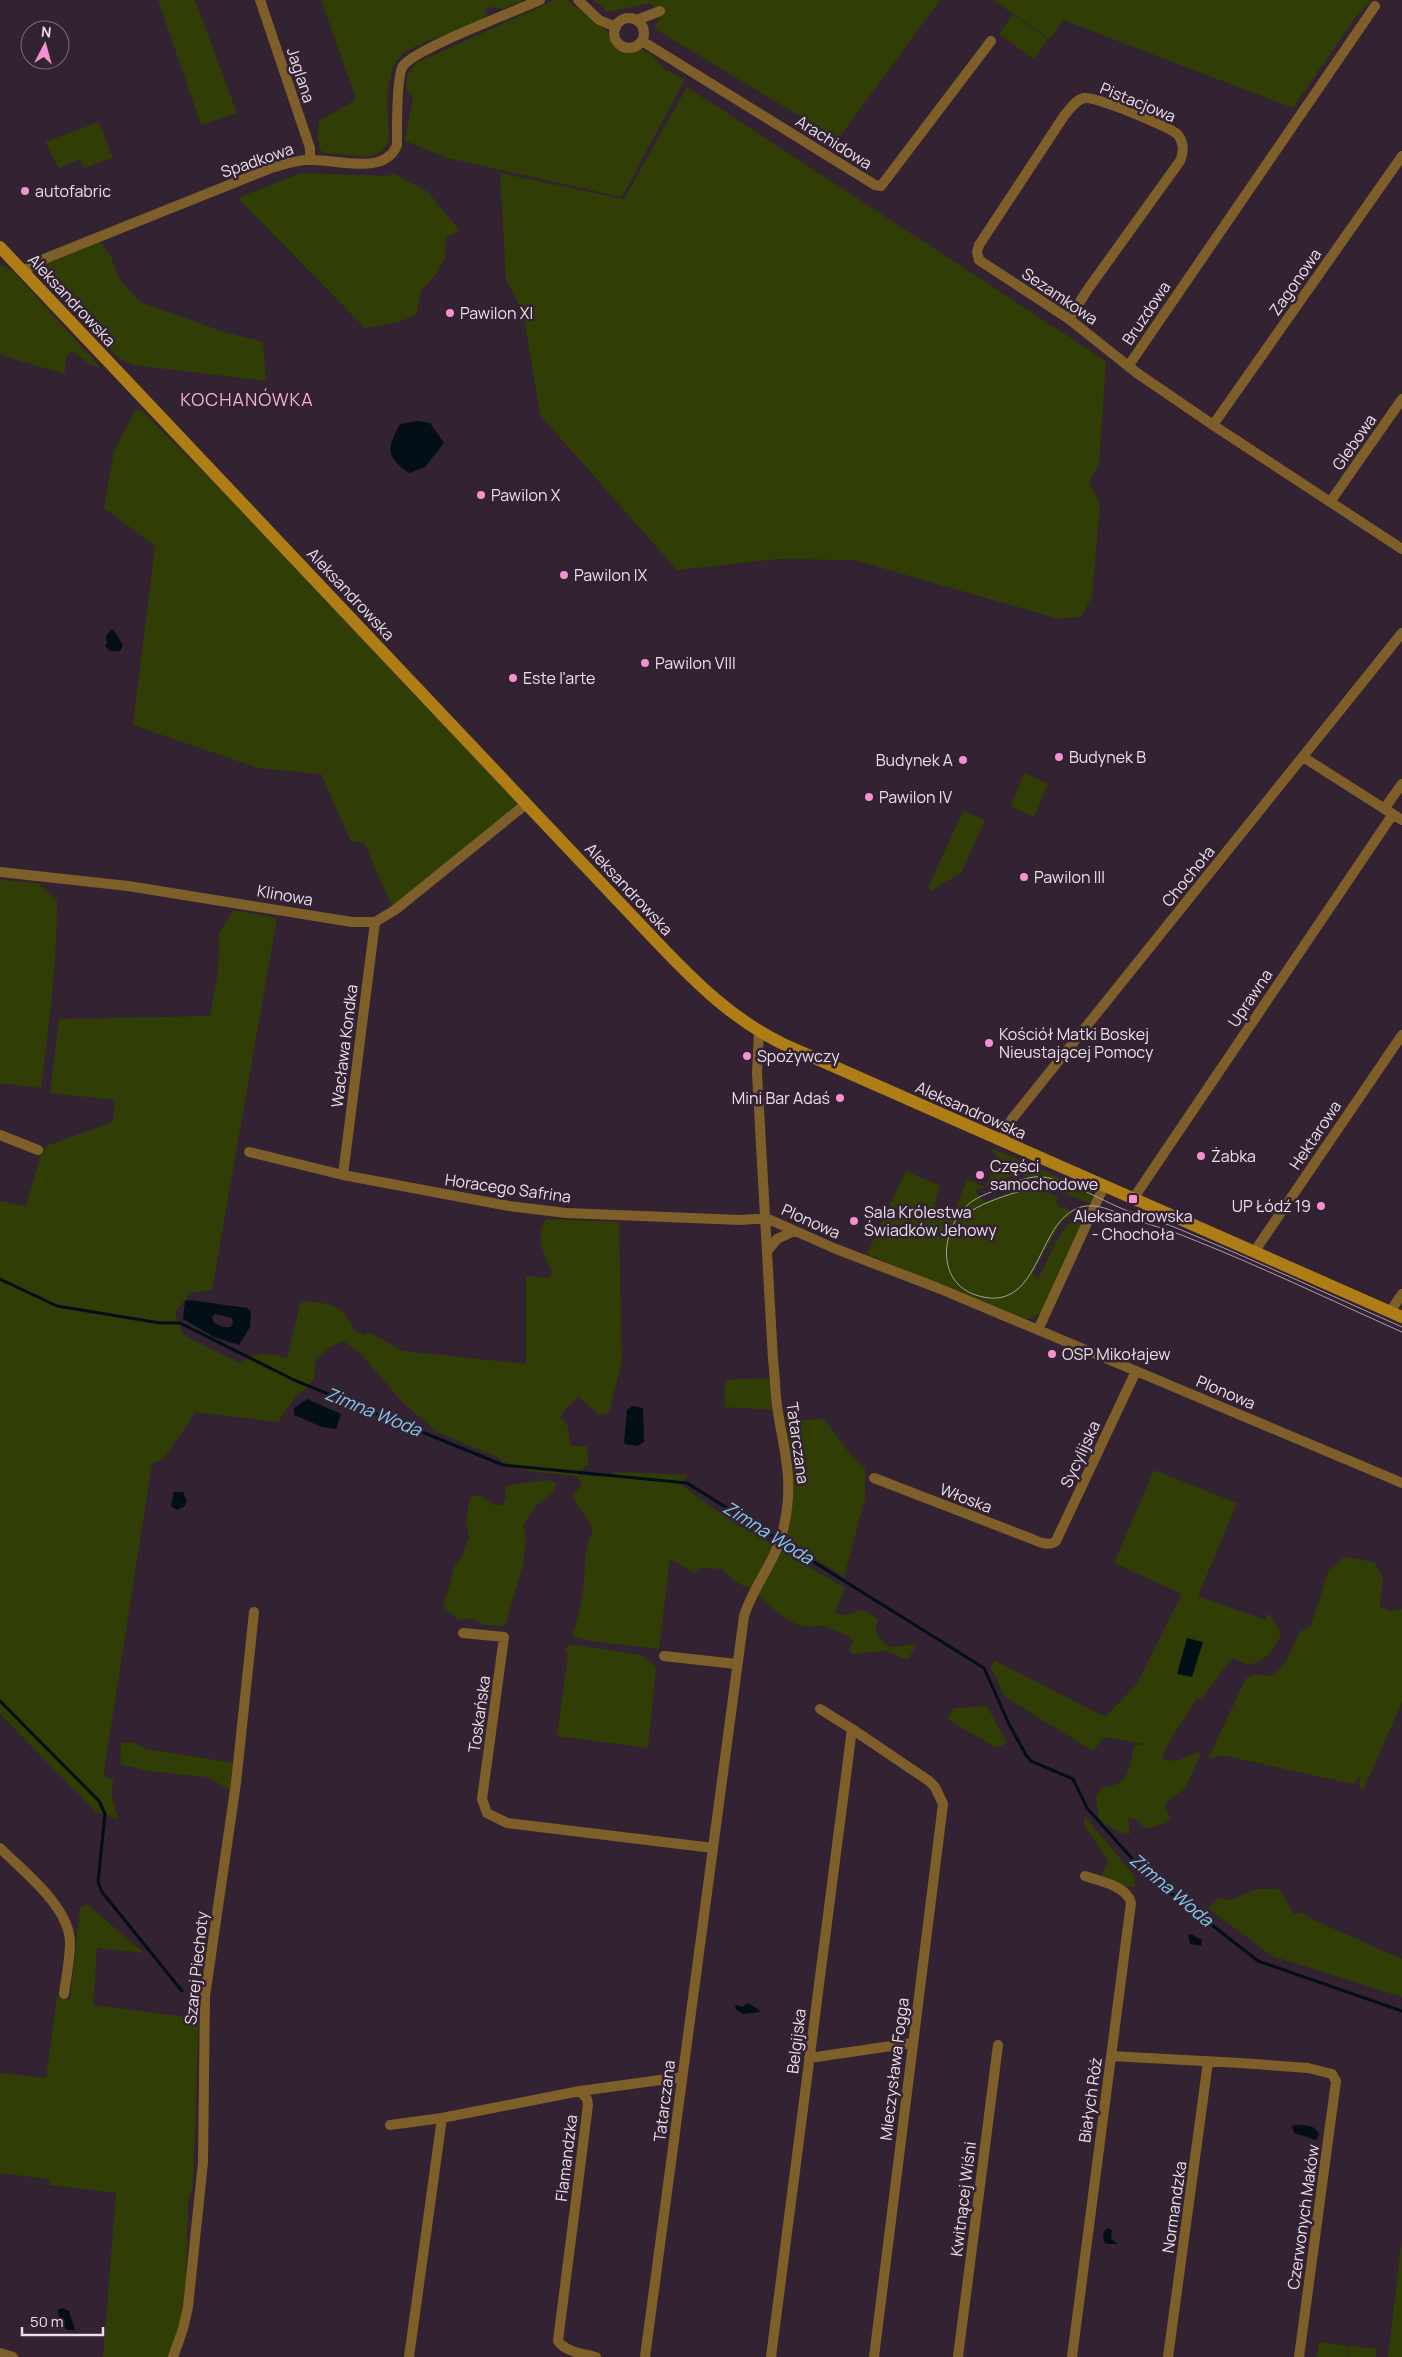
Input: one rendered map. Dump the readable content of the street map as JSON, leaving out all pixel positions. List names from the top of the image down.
{
  "streets": {
    "main road": ["Aleksandrowska"],
    "street": [
      "Jaglana",
      "Pistacjowa",
      "Arachidowa",
      "Spadkowa",
      "Zagonowa",
      "Sezamkowa",
      "Bruzdowa",
      "Glebowa",
      "Chochoła",
      "Klinowa",
      "Uprawna",
      "Wacława Kondka",
      "Hektarowa",
      "Horacego Safrina",
      "Plonowa",
      "Tatarczana",
      "Sycylijska",
      "Włoska",
      "Toskańska",
      "Szarej Piechoty",
      "Belgijska",
      "Mieczysława Fogga",
      "Białych Róż",
      "Flamandzka",
      "Kwitnącej Wiśni",
      "Normandzka",
      "Czerwonych Maków"
    ]
  },
  "crossings": [
    ["Jaglana", "Spadkowa"],
    ["Pistacjowa", "Sezamkowa"],
    ["Spadkowa", "Aleksandrowska"],
    ["Zagonowa", "Bruzdowa"],
    ["Sezamkowa", "Bruzdowa"],
    ["Aleksandrowska", "Chochoła"],
    ["Aleksandrowska", "Uprawna"],
    ["Aleksandrowska", "Hektarowa"],
    ["Aleksandrowska", "Tatarczana"],
    ["Bruzdowa", "Glebowa"],
    ["Klinowa", "Wacława Kondka"],
    ["Wacława Kondka", "Horacego Safrina"],
    ["Horacego Safrina", "Plonowa"],
    ["Horacego Safrina", "Tatarczana"],
    ["Plonowa", "Tatarczana"],
    ["Plonowa", "Sycylijska"],
    ["Tatarczana", "Toskańska"],
    ["Sycylijska", "Włoska"],
    ["Belgijska", "Mieczysława Fogga"],
    ["Normandzka", "Czerwonych Maków"]
  ],
  "districts": ["KOCHANÓWKA"],
  "water": ["Zimna Woda"],
  "places": {
    "other": [
      "autofabric",
      "Pawilon XI",
      "Pawilon X",
      "Pawilon IX",
      "Pawilon VIII",
      "Este l'arte",
      "Budynek B",
      "Budynek A",
      "Pawilon IV",
      "Pawilon III",
      "Kościół Matki Boskej Nieustającej Pomocy",
      "Spożywczy",
      "Mini Bar Adaś",
      "Żabka",
      "Części samochodowe",
      "UP Łódź 19",
      "Sala Królestwa Świadków Jehowy",
      "OSP Mikołajew"
    ],
    "transit": ["Aleksandrowska - Chochoła"]
  },
  "scale_bar": "50 m",
  "north": "top"
}
